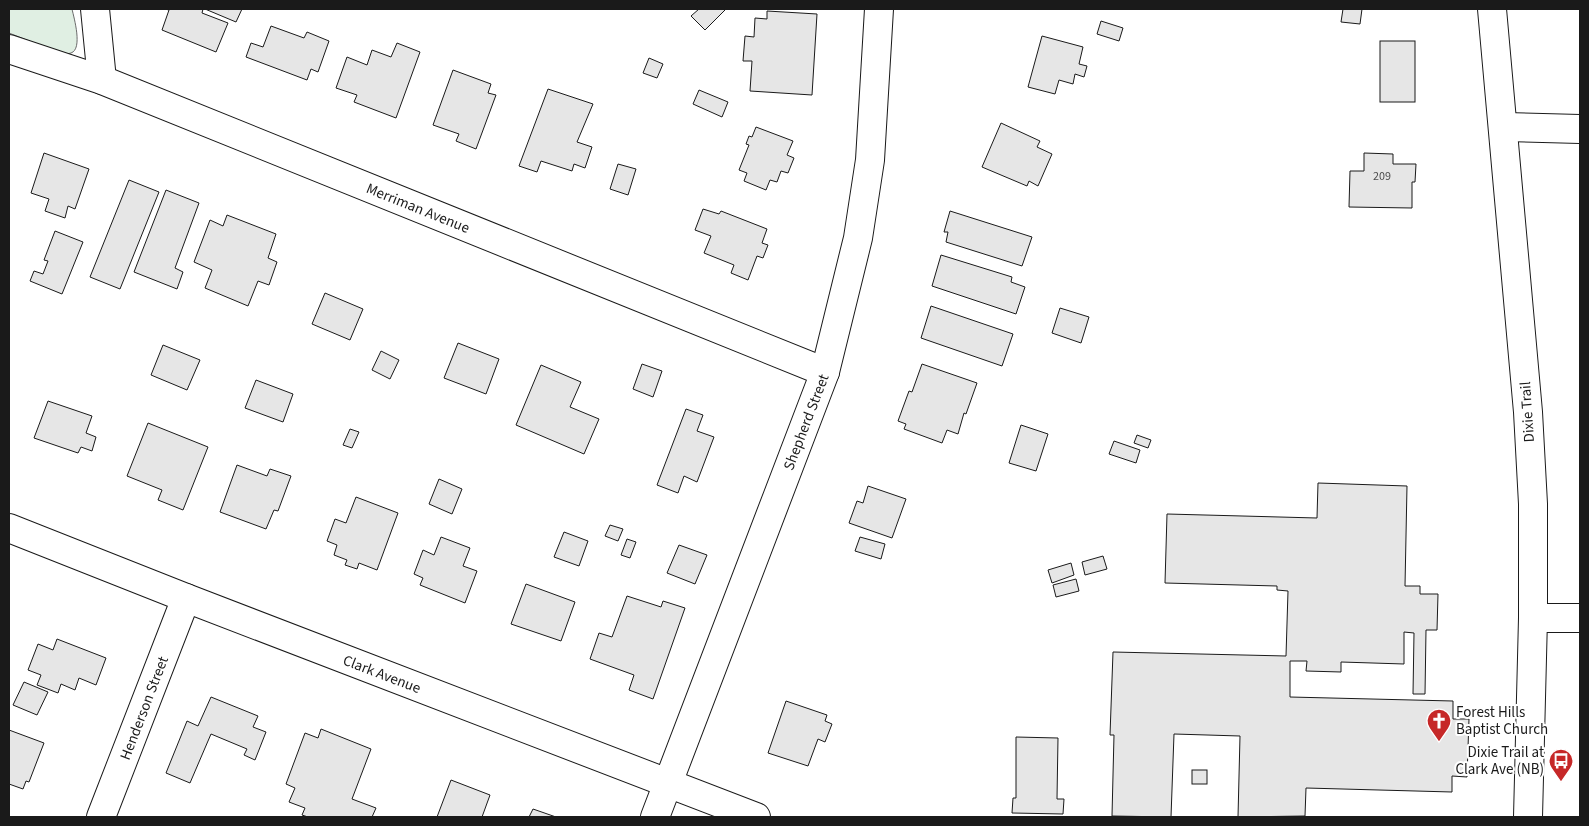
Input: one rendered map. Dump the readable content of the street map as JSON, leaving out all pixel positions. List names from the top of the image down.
{
  "streets": {
    "street": [
      "Merriman Avenue",
      "Dixie Trail",
      "Shepherd Street",
      "Clark Avenue",
      "Henderson Street"
    ]
  },
  "crossings": [
    ["Merriman Avenue", "Shepherd Street"],
    ["Shepherd Street", "Clark Avenue"],
    ["Clark Avenue", "Henderson Street"]
  ],
  "places": {
    "church": ["Forest Hills Baptist Church"],
    "bus stop": ["Dixie Trail at Clark Ave (NB)"]
  },
  "house_numbers": ["209"]
}
